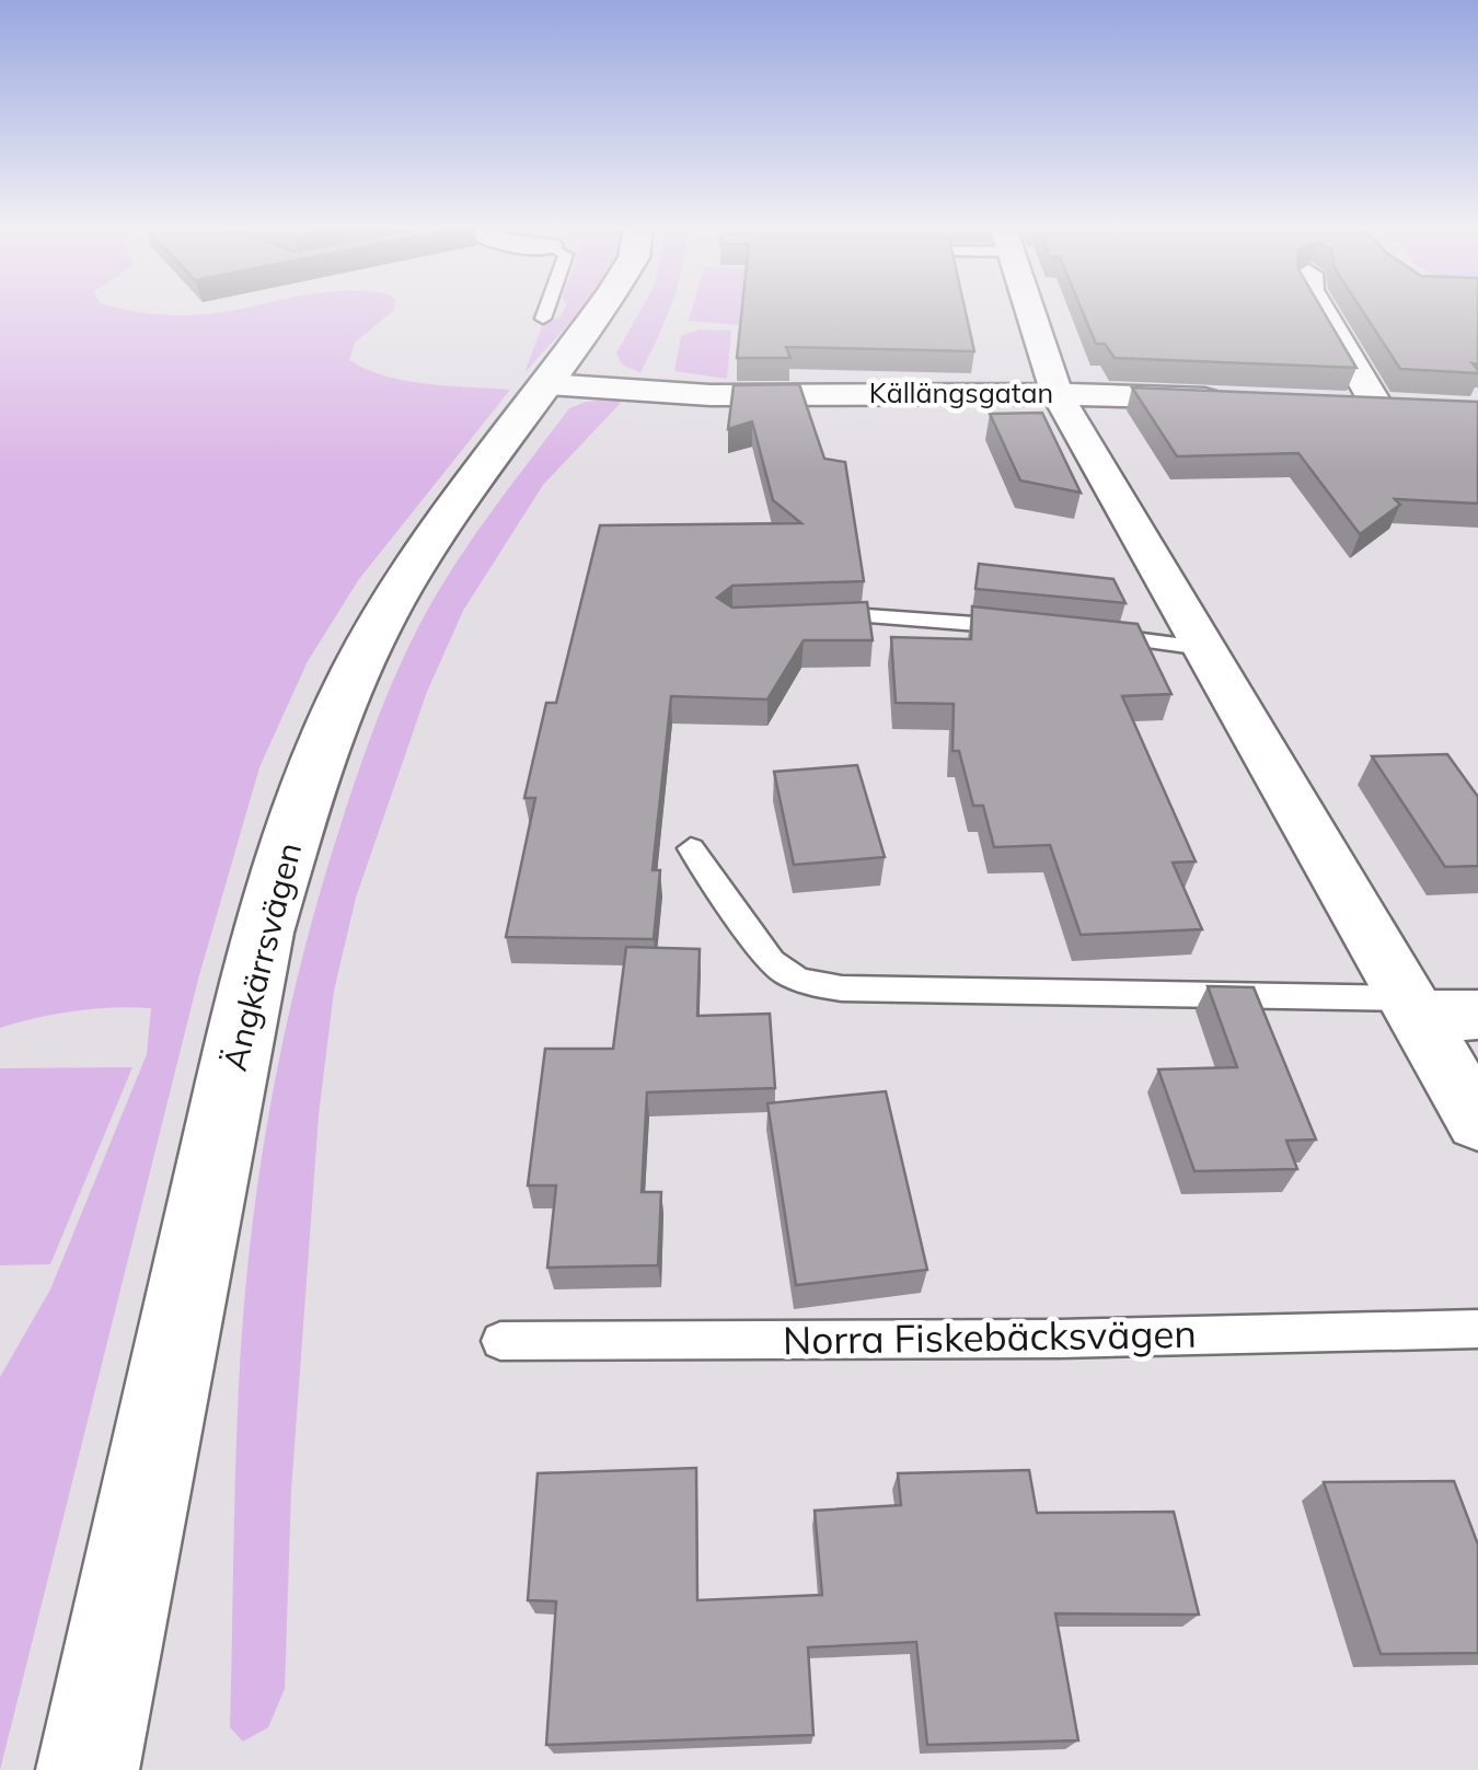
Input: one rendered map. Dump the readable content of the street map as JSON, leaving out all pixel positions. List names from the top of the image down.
{
  "streets": {
    "street": ["Källängsgatan", "Ängkärrsvägen"],
    "lane": ["Norra Fiskebäcksvägen"]
  },
  "crossings": [
    ["Källängsgatan", "Ängkärrsvägen"]
  ]
}
